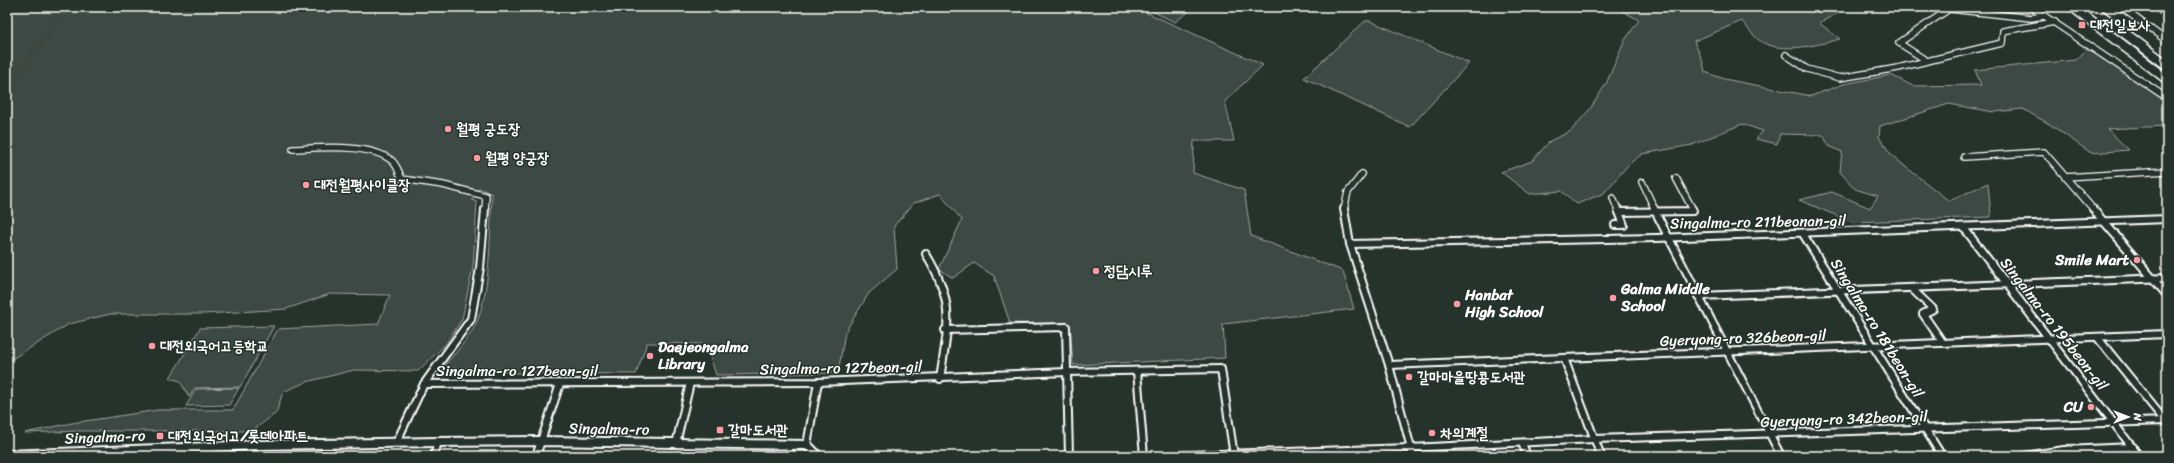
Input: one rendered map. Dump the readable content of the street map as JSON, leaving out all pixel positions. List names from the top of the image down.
{
  "streets": {
    "street": [
      "Singalma-ro 211beonan-gil",
      "Singalma-ro 195beon-gil",
      "Singalma-ro 181beon-gil",
      "Gyeryong-ro 326beon-gil",
      "Singalma-ro 127beon-gil",
      "Gyeryong-ro 342beon-gil",
      "Singalma-ro"
    ]
  },
  "crossings": [
    ["Singalma-ro 211beonan-gil", "Singalma-ro 195beon-gil"],
    ["Singalma-ro 211beonan-gil", "Singalma-ro 181beon-gil"],
    ["Singalma-ro 195beon-gil", "Gyeryong-ro 326beon-gil"],
    ["Singalma-ro 195beon-gil", "Gyeryong-ro 342beon-gil"],
    ["Singalma-ro 181beon-gil", "Gyeryong-ro 326beon-gil"],
    ["Singalma-ro 181beon-gil", "Gyeryong-ro 342beon-gil"],
    ["Singalma-ro 127beon-gil", "Gyeryong-ro 342beon-gil"],
    ["Singalma-ro 127beon-gil", "Singalma-ro"]
  ],
  "places": {
    "transit": ["대전일보사", "갈마도서관", "대전외국어고/롯데아파트"],
    "other": [
      "월평 궁도장",
      "월평 양궁장",
      "대전월평사이클장",
      "Smile Mart",
      "정담시루",
      "Galma Middle School",
      "Hanbat High School",
      "대전외국어고등학교",
      "Daejeongalma Library",
      "갈마마을땅콩도서관",
      "CU",
      "차의계절"
    ]
  },
  "north": "right"
}
